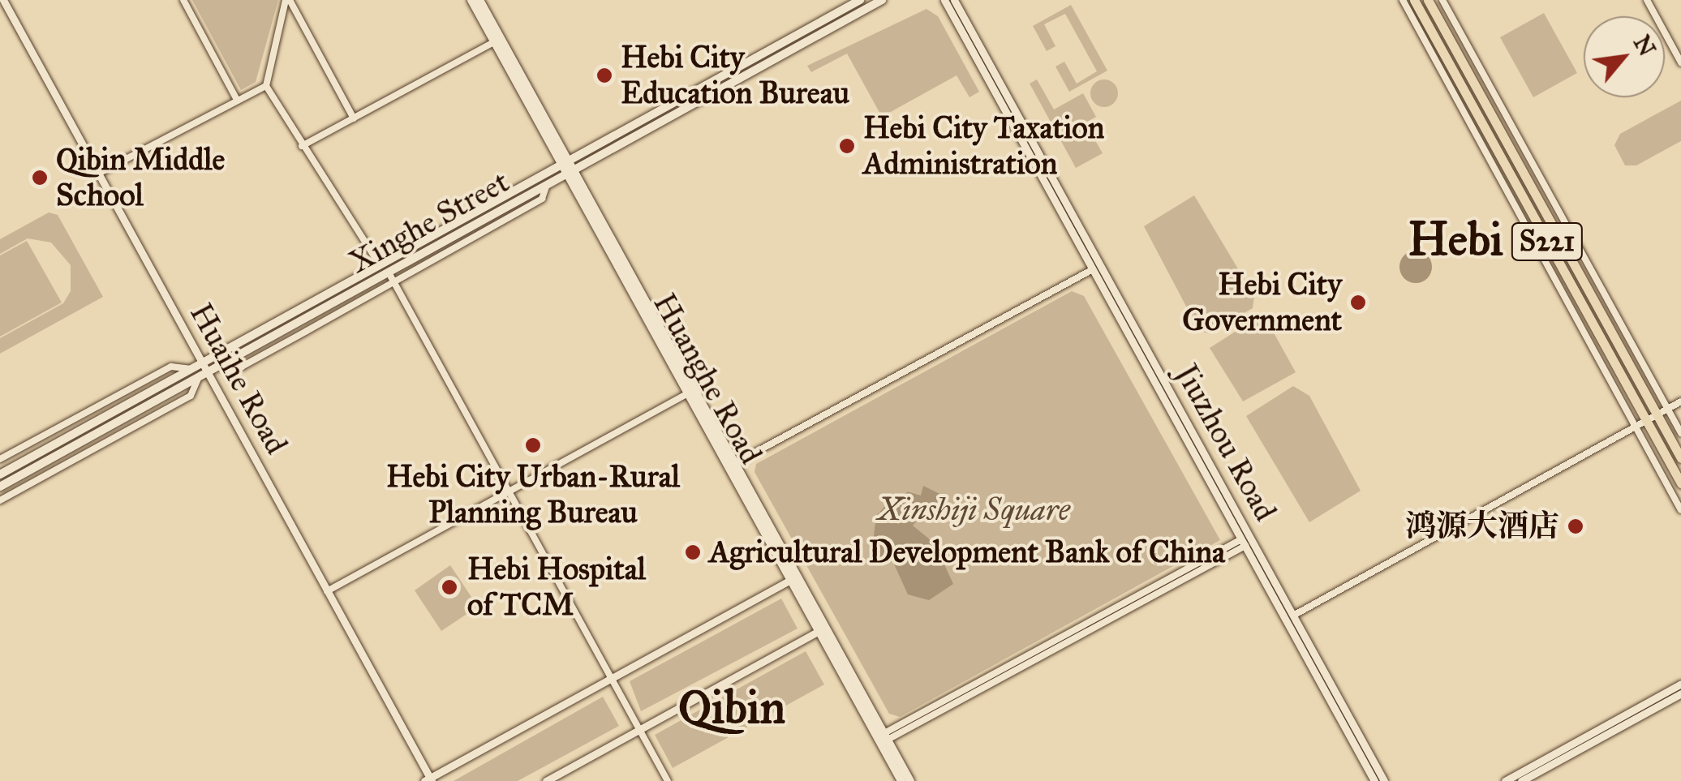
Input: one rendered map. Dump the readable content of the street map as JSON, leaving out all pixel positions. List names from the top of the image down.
{
  "streets": {
    "main road": ["Xinghe Street", "S221", "Huanghe Road"],
    "street": ["Huaihe Road", "Jiuzhou Road"]
  },
  "crossings": [
    ["Xinghe Street", "Huaihe Road"],
    ["Xinghe Street", "Huanghe Road"]
  ],
  "districts": ["Hebi", "Qibin"],
  "parks": ["Xinshiji Square"],
  "places": [
    "Hebi City Education Bureau",
    "Hebi City Taxation Administration",
    "Qibin Middle School",
    "Hebi City Government",
    "Hebi City Urban-Rural Planning Bureau",
    "鸿源大酒店",
    "Agricultural Development Bank of China",
    "Hebi Hospital of TCM"
  ],
  "north": "top right"
}
